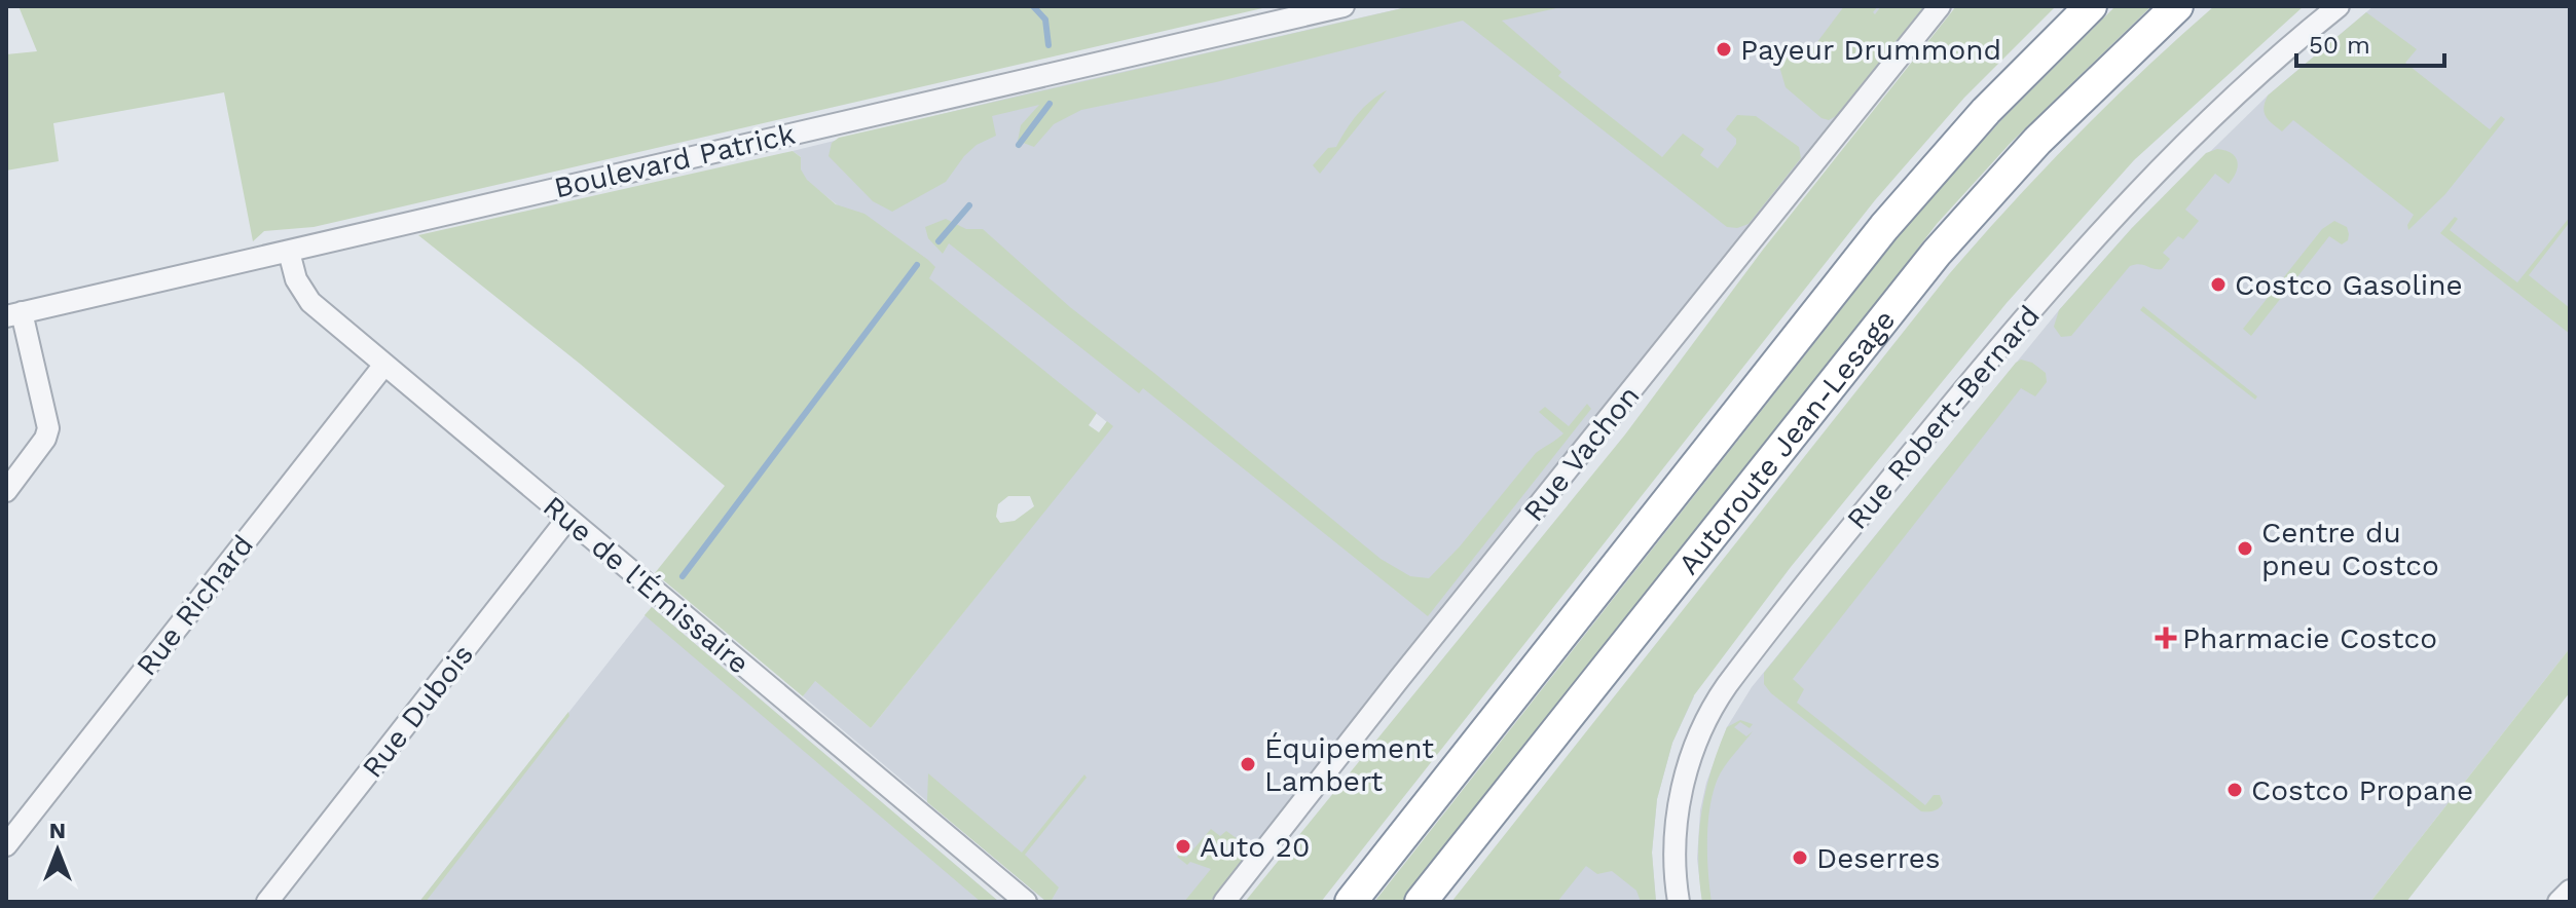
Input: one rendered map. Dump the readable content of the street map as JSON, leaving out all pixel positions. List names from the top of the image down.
{
  "streets": {
    "highway": ["Autoroute Jean-Lesage"],
    "street": [
      "Boulevard Patrick",
      "Rue Robert-Bernard",
      "Rue Vachon",
      "Rue de l'Émissaire",
      "Rue Richard",
      "Rue Dubois"
    ]
  },
  "crossings": [
    ["Boulevard Patrick", "Rue de l'Émissaire"],
    ["Rue de l'Émissaire", "Rue Richard"],
    ["Rue de l'Émissaire", "Rue Dubois"]
  ],
  "places": {
    "other": [
      "Payeur Drummond",
      "Costco Gasoline",
      "Centre du pneu Costco",
      "Équipement Lambert",
      "Costco Propane",
      "Auto 20",
      "Deserres"
    ],
    "health": ["Pharmacie Costco"]
  },
  "scale_bar": "50 m",
  "north": "top"
}
